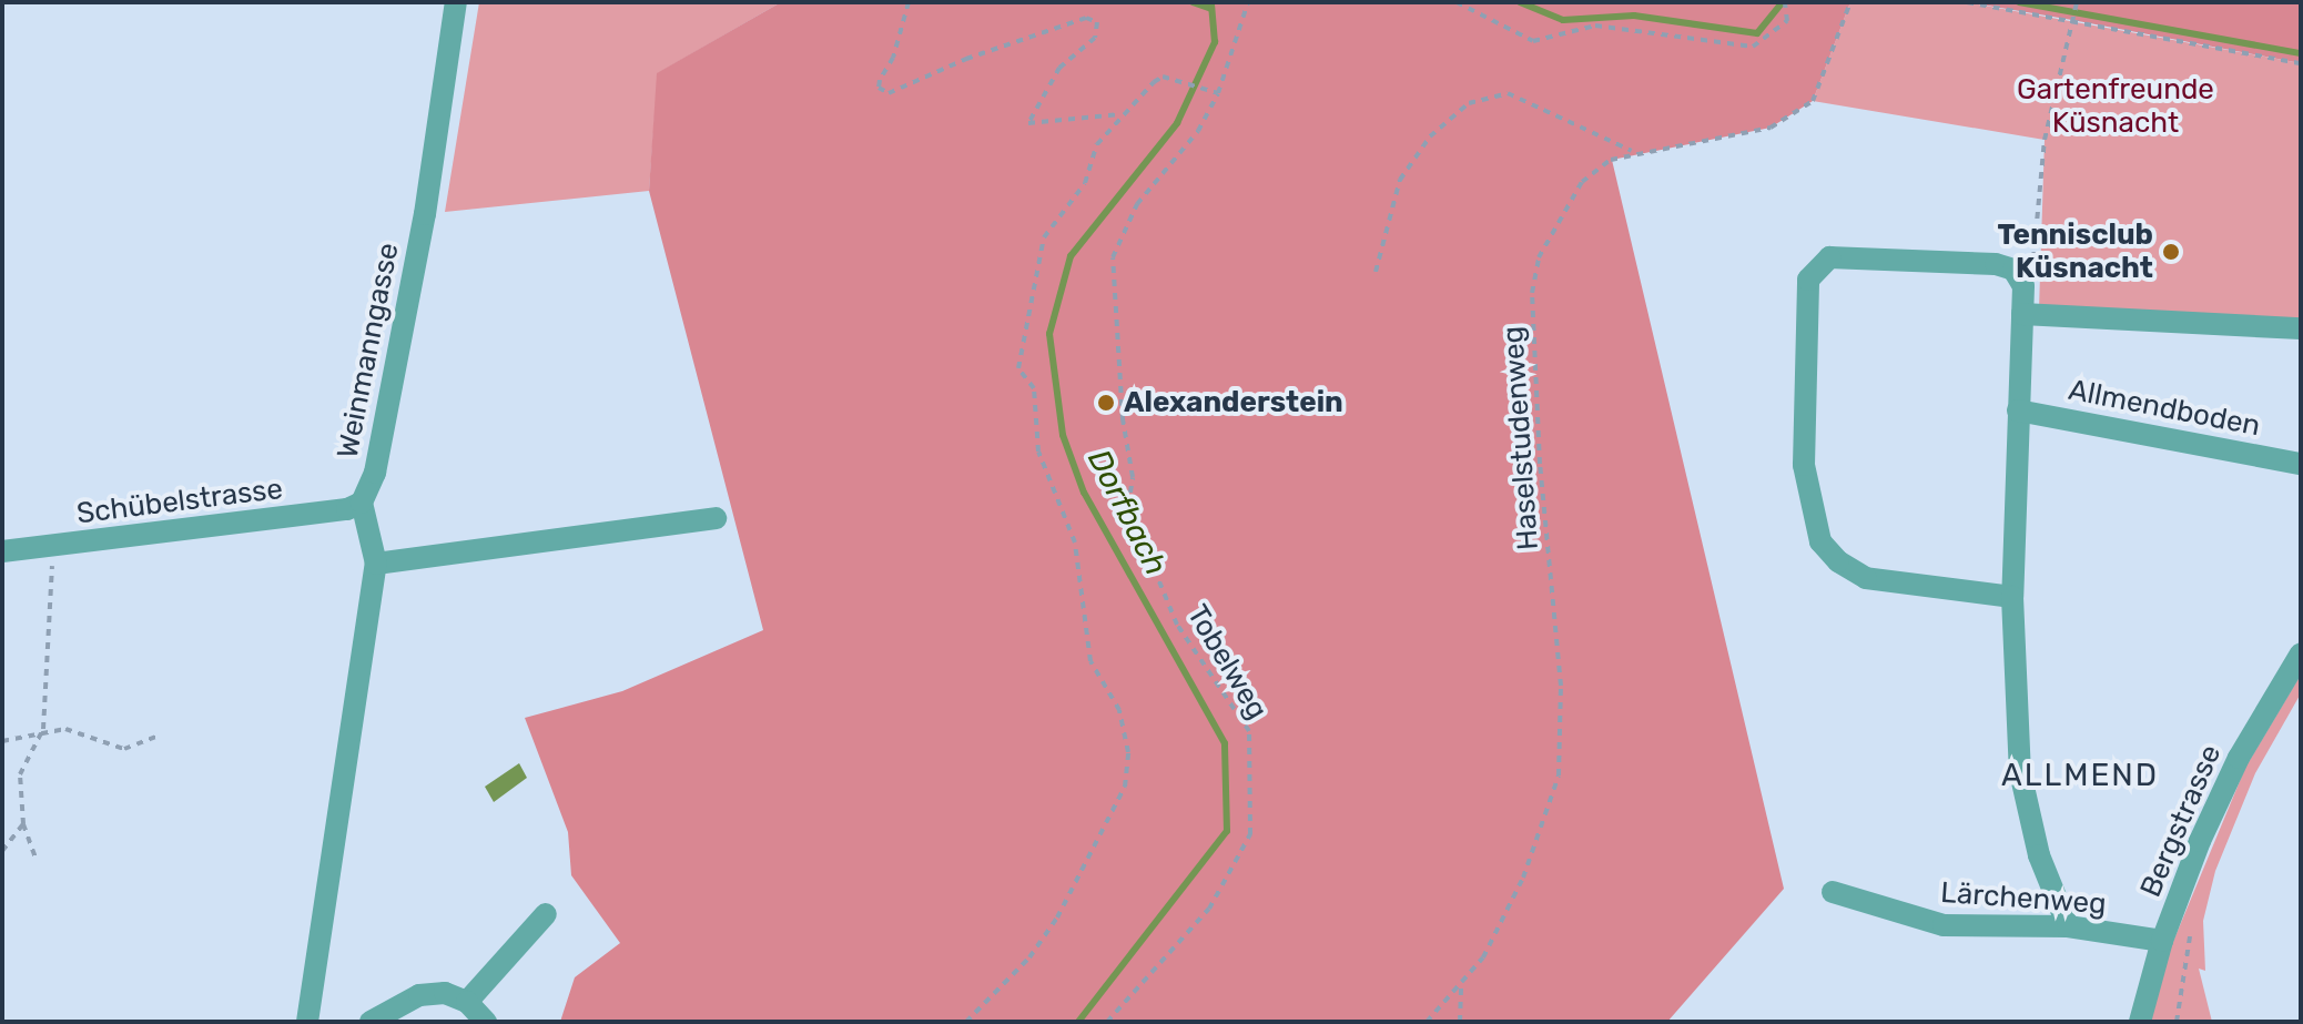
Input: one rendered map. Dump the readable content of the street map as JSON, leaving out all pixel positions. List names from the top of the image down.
{
  "streets": {
    "street": [
      "Weinmanngasse",
      "Allmendboden",
      "Schübelstrasse",
      "Bergstrasse",
      "Lärchenweg"
    ],
    "path": ["Haselstudenweg", "Tobelweg"]
  },
  "crossings": [
    ["Weinmanngasse", "Schübelstrasse"],
    ["Bergstrasse", "Lärchenweg"]
  ],
  "districts": ["ALLMEND"],
  "water": ["Dorfbach"],
  "parks": ["Gartenfreunde Küsnacht"],
  "places": ["Tennisclub Küsnacht", "Alexanderstein"]
}
